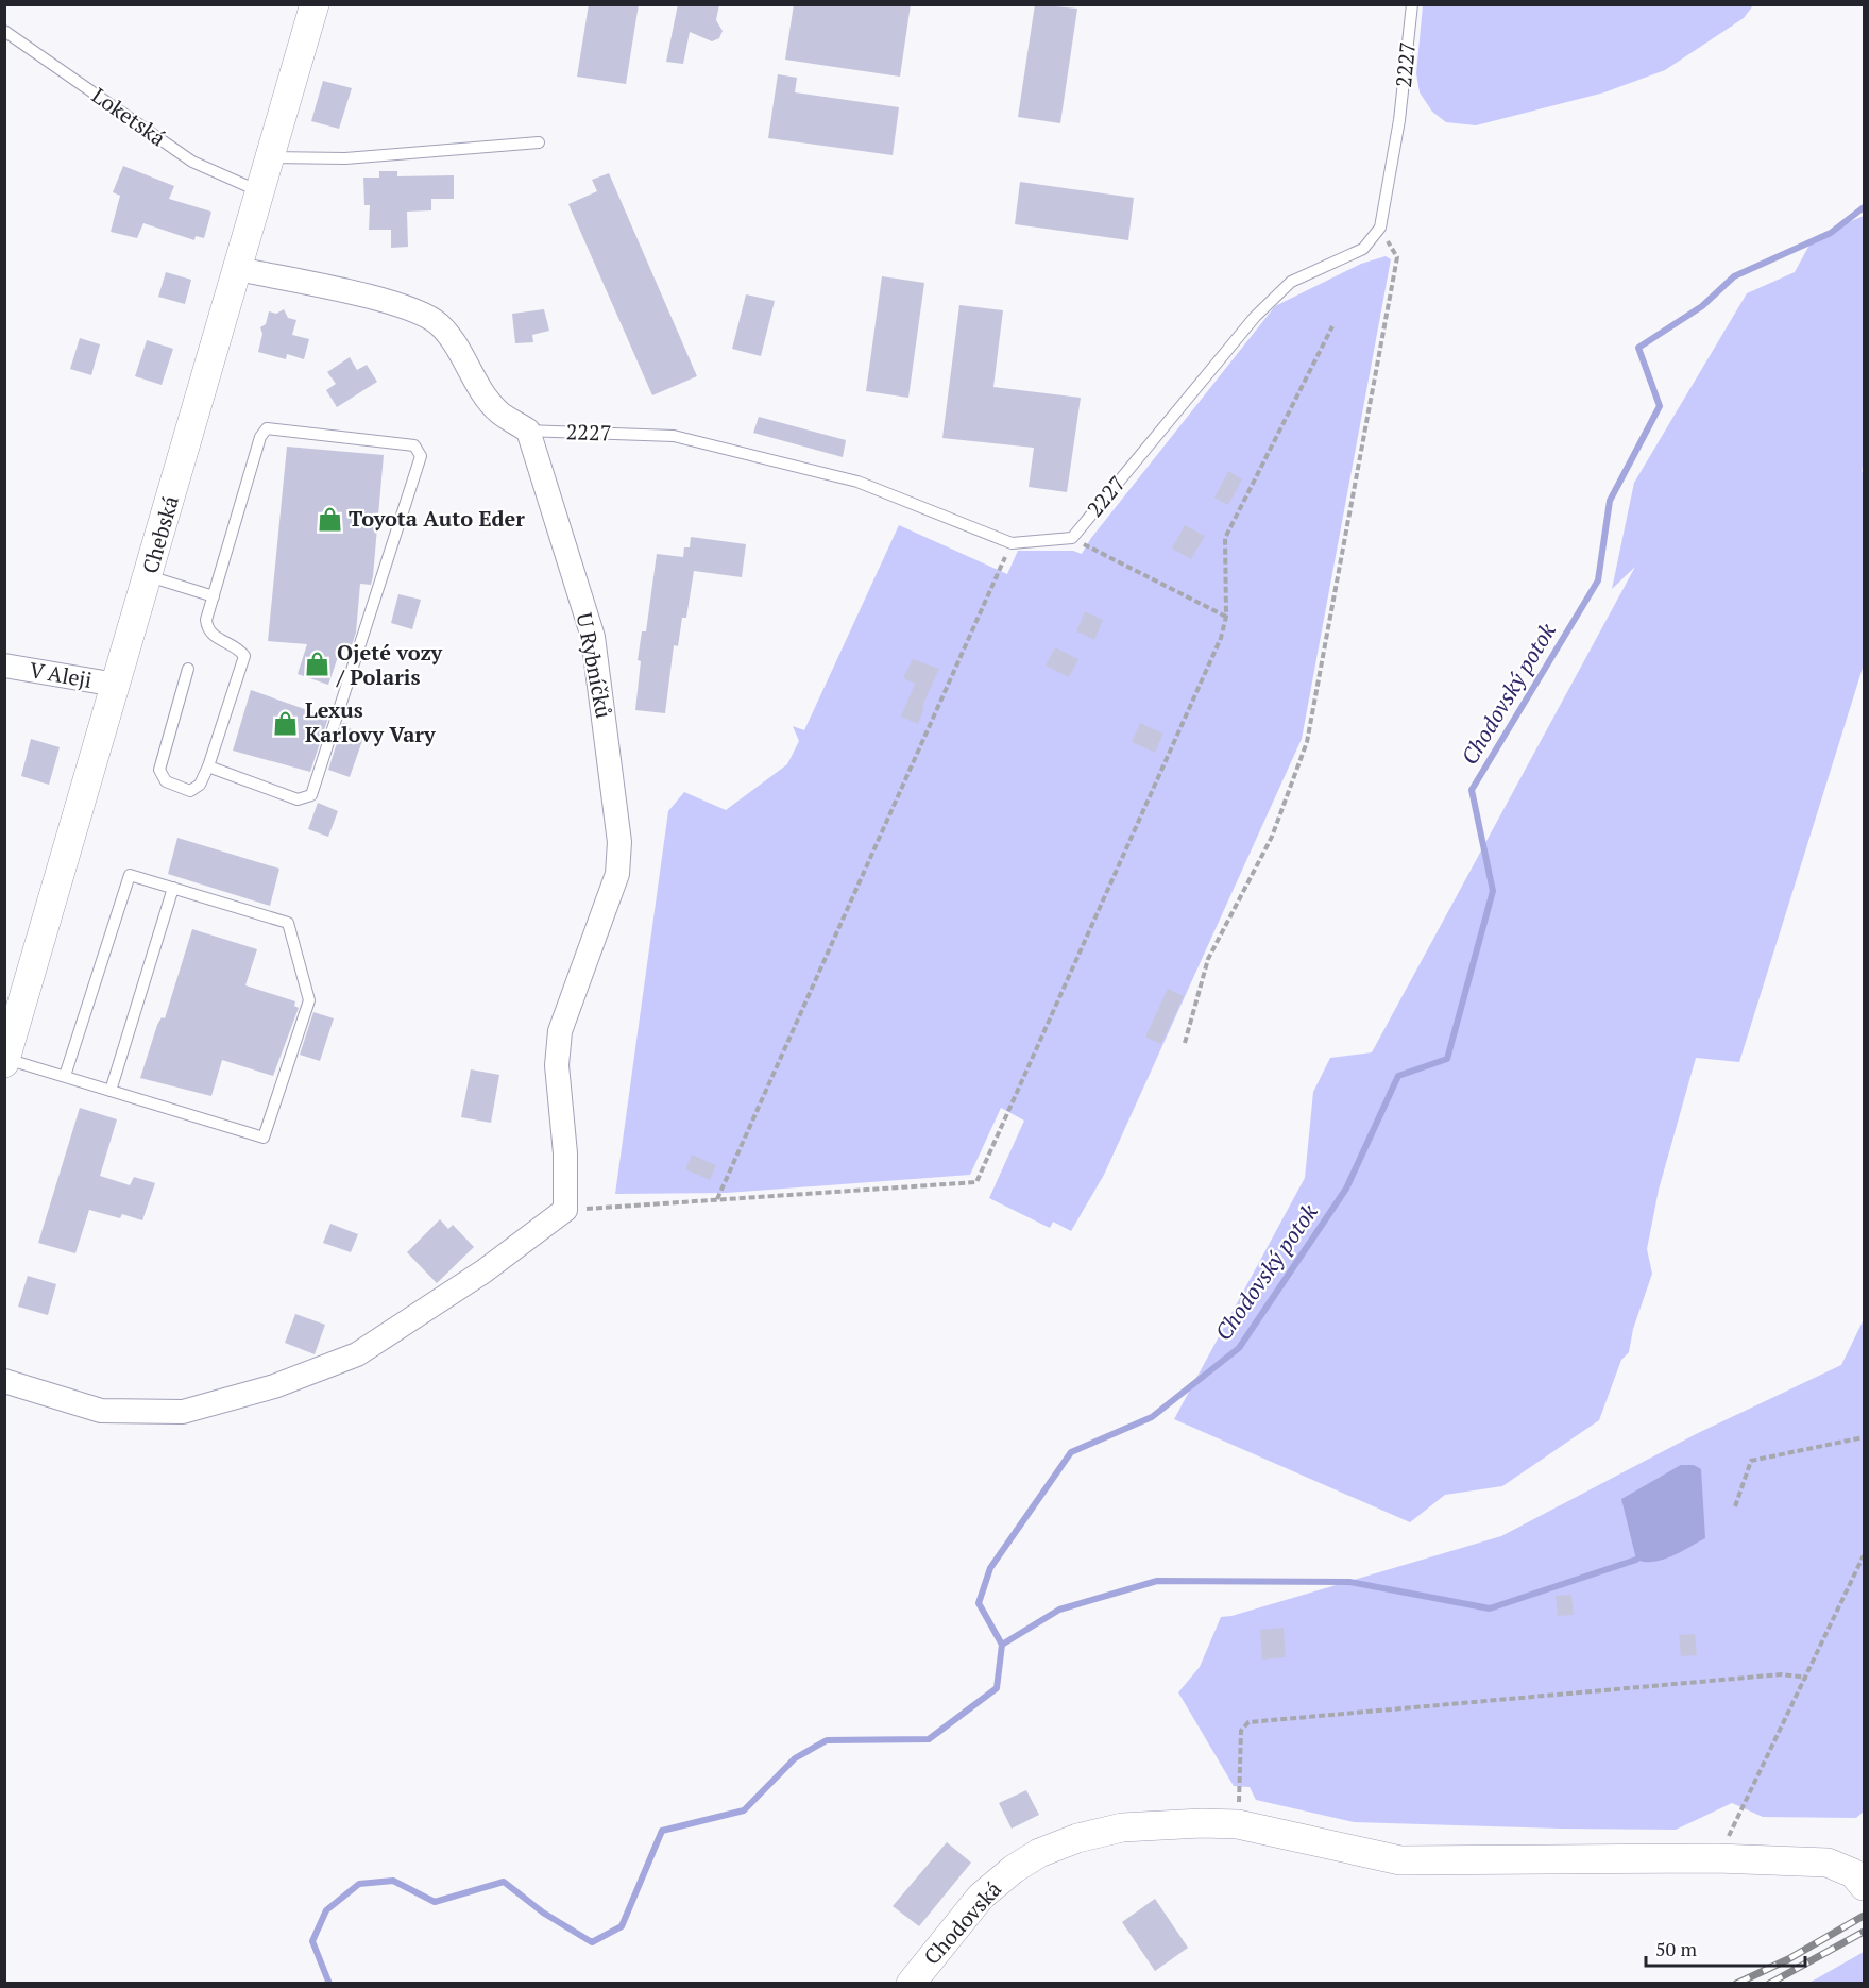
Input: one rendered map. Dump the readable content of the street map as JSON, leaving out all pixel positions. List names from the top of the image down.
{
  "streets": {
    "street": [
      "Chebská",
      "U Rybníčků",
      "V Aleji",
      "Chodovská"
    ],
    "lane": ["2227", "Loketská"]
  },
  "crossings": [
    ["2227", "U Rybníčků"],
    ["Loketská", "Chebská"],
    ["Chebská", "V Aleji"]
  ],
  "water": ["Chodovský potok"],
  "places": {
    "shop": ["Toyota Auto Eder", "Ojeté vozy / Polaris", "Lexus Karlovy Vary"]
  },
  "scale_bar": "50 m"
}
